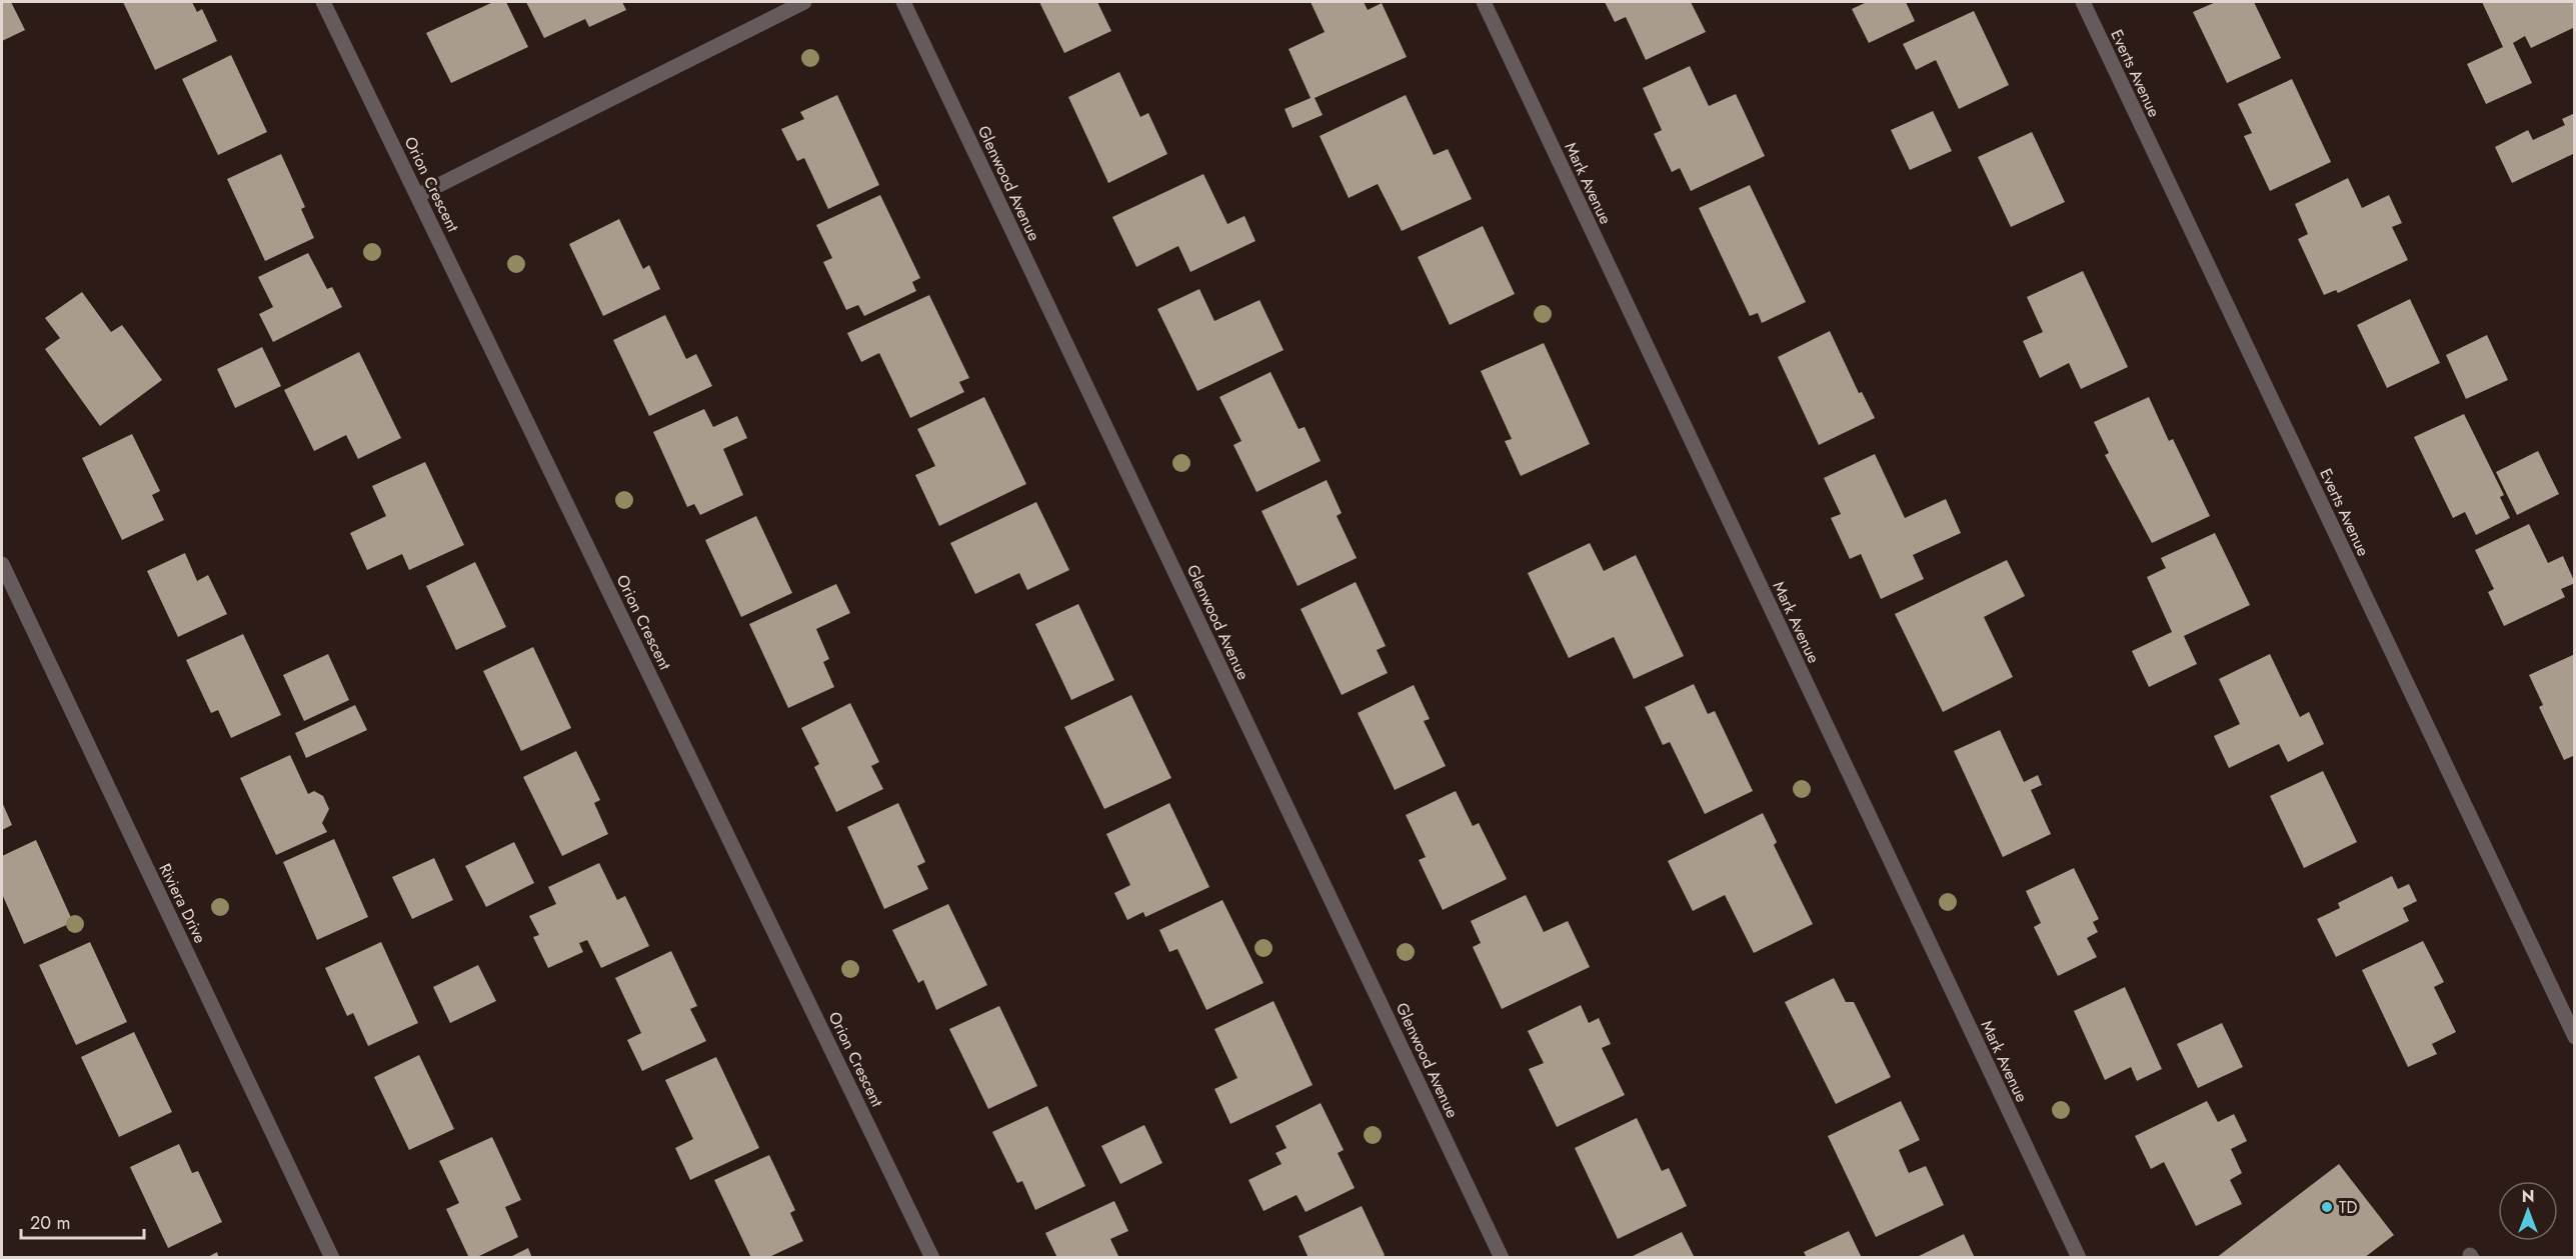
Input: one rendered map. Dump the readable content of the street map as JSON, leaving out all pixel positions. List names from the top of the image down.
{
  "streets": {
    "street": [
      "Everts Avenue",
      "Glenwood Avenue",
      "Mark Avenue",
      "Orion Crescent",
      "Riviera Drive"
    ]
  },
  "places": ["TD"],
  "scale_bar": "20 m",
  "north": "top"
}
